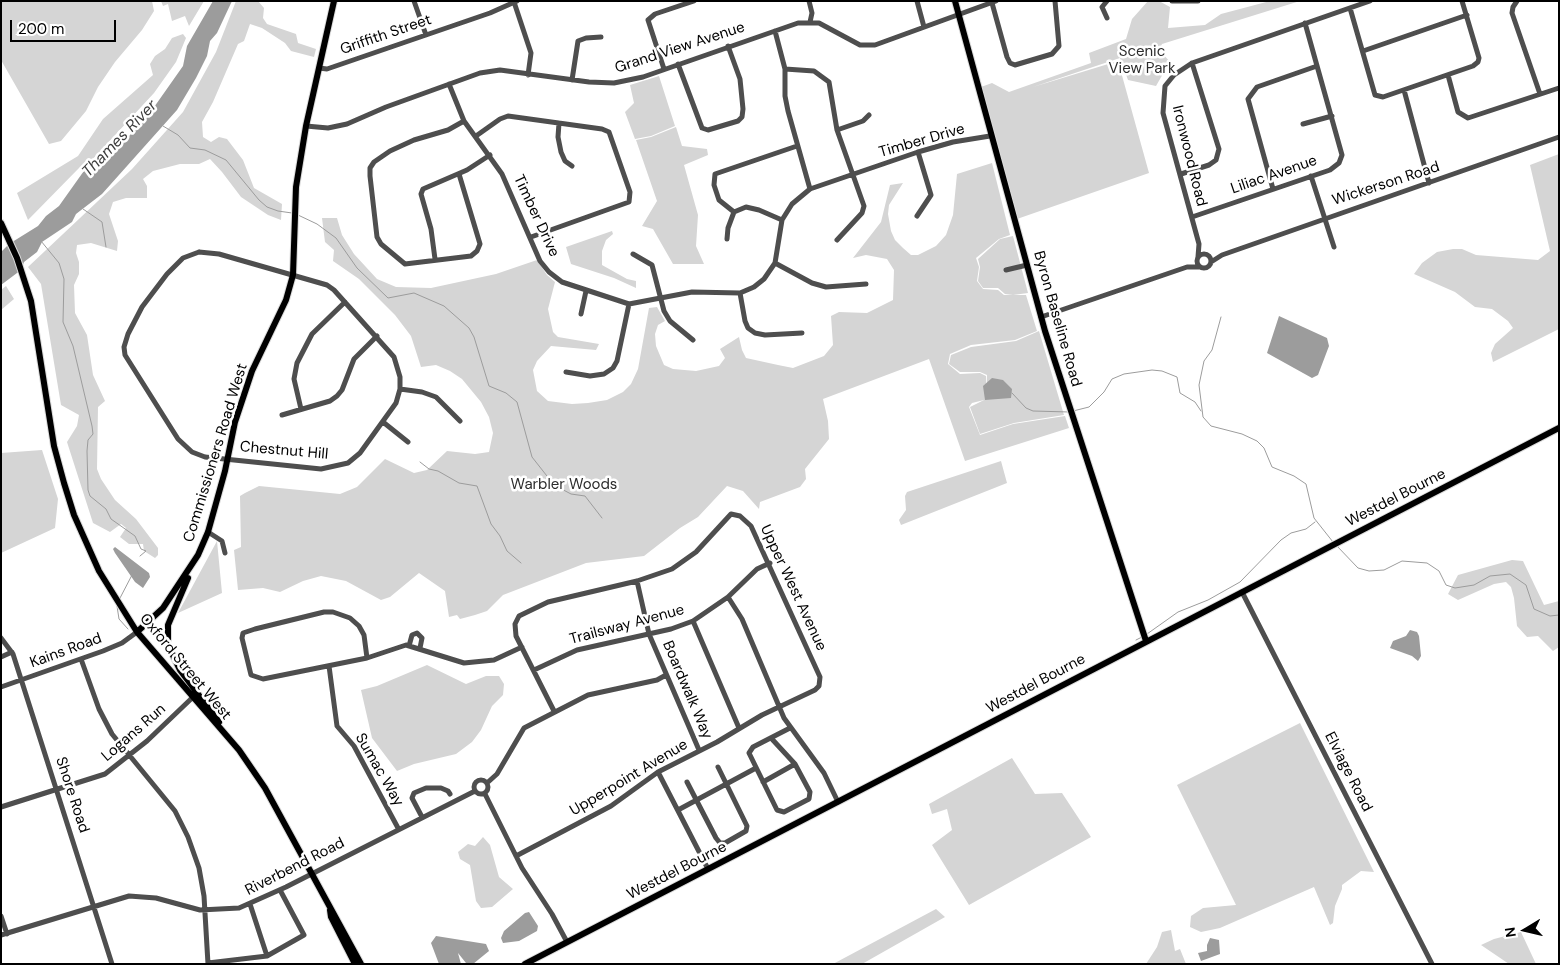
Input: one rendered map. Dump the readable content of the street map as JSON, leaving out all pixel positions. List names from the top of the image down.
{
  "streets": {
    "main road": [
      "Byron Baseline Road",
      "Commissioners Road West",
      "Westdel Bourne",
      "Oxford Street West"
    ],
    "street": [
      "Griffith Street",
      "Grand View Avenue",
      "Timber Drive",
      "Ironwood Road",
      "Liliac Avenue",
      "Wickerson Road",
      "Chestnut Hill",
      "Upper West Avenue",
      "Trailsway Avenue",
      "Kains Road",
      "Boardwalk Way",
      "Logans Run",
      "Sumac Way",
      "Elviage Road",
      "Upperpoint Avenue",
      "Shore Road",
      "Riverbend Road"
    ]
  },
  "crossings": [
    ["Griffith Street", "Commissioners Road West"],
    ["Grand View Avenue", "Timber Drive"],
    ["Grand View Avenue", "Commissioners Road West"],
    ["Timber Drive", "Byron Baseline Road"],
    ["Ironwood Road", "Liliac Avenue"],
    ["Ironwood Road", "Wickerson Road"],
    ["Byron Baseline Road", "Westdel Bourne"],
    ["Chestnut Hill", "Commissioners Road West"],
    ["Commissioners Road West", "Kains Road"],
    ["Commissioners Road West", "Oxford Street West"],
    ["Westdel Bourne", "Elviage Road"],
    ["Upper West Avenue", "Trailsway Avenue"],
    ["Upper West Avenue", "Boardwalk Way"],
    ["Upper West Avenue", "Upperpoint Avenue"],
    ["Trailsway Avenue", "Boardwalk Way"],
    ["Kains Road", "Oxford Street West"],
    ["Kains Road", "Shore Road"],
    ["Oxford Street West", "Logans Run"],
    ["Oxford Street West", "Riverbend Road"],
    ["Boardwalk Way", "Upperpoint Avenue"],
    ["Logans Run", "Shore Road"],
    ["Sumac Way", "Riverbend Road"],
    ["Shore Road", "Riverbend Road"]
  ],
  "water": ["Thames River"],
  "parks": ["Scenic View Park", "Warbler Woods"],
  "scale_bar": "200 m",
  "north": "left"
}
